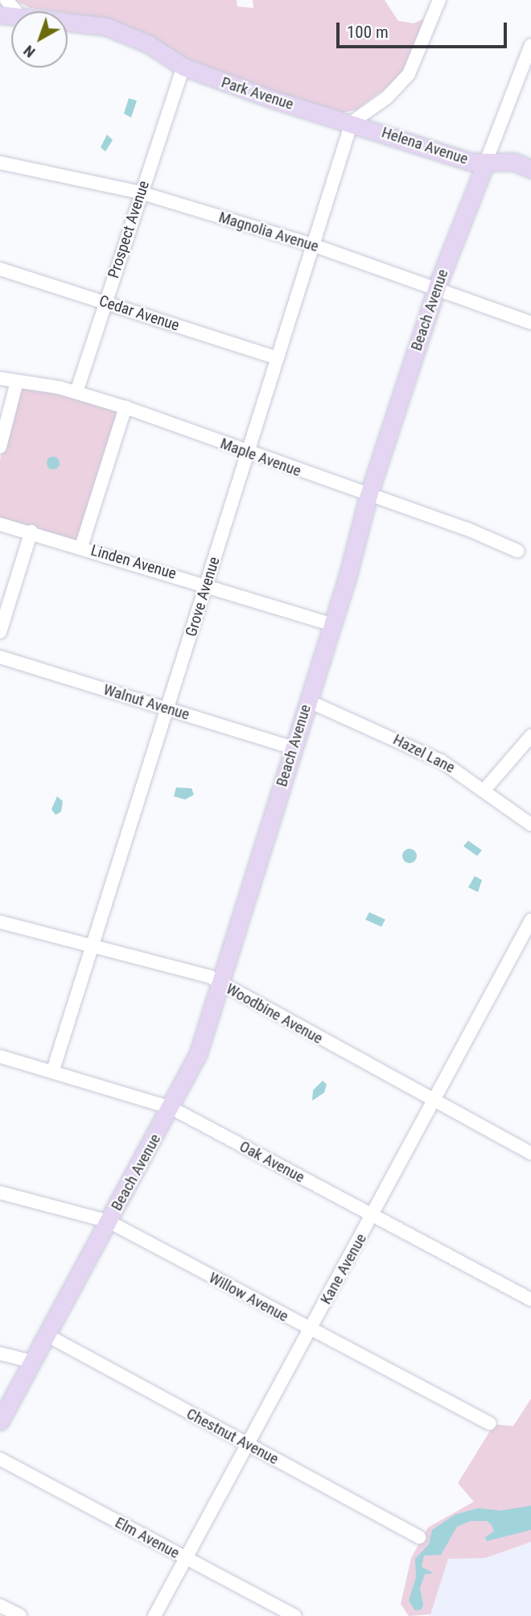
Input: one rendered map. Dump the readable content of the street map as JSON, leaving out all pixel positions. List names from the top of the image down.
{
  "streets": {
    "street": [
      "Park Avenue",
      "Helena Avenue",
      "Prospect Avenue",
      "Magnolia Avenue",
      "Beach Avenue",
      "Cedar Avenue",
      "Maple Avenue",
      "Linden Avenue",
      "Grove Avenue",
      "Walnut Avenue",
      "Hazel Lane",
      "Woodbine Avenue",
      "Oak Avenue",
      "Kane Avenue",
      "Willow Avenue",
      "Chestnut Avenue",
      "Elm Avenue"
    ]
  },
  "crossings": [
    ["Park Avenue", "Helena Avenue"],
    ["Park Avenue", "Prospect Avenue"],
    ["Park Avenue", "Grove Avenue"],
    ["Helena Avenue", "Beach Avenue"],
    ["Helena Avenue", "Grove Avenue"],
    ["Prospect Avenue", "Magnolia Avenue"],
    ["Prospect Avenue", "Cedar Avenue"],
    ["Prospect Avenue", "Maple Avenue"],
    ["Magnolia Avenue", "Beach Avenue"],
    ["Magnolia Avenue", "Grove Avenue"],
    ["Beach Avenue", "Maple Avenue"],
    ["Beach Avenue", "Linden Avenue"],
    ["Beach Avenue", "Walnut Avenue"],
    ["Beach Avenue", "Hazel Lane"],
    ["Beach Avenue", "Woodbine Avenue"],
    ["Beach Avenue", "Oak Avenue"],
    ["Beach Avenue", "Willow Avenue"],
    ["Beach Avenue", "Chestnut Avenue"],
    ["Cedar Avenue", "Grove Avenue"],
    ["Maple Avenue", "Grove Avenue"],
    ["Linden Avenue", "Grove Avenue"],
    ["Grove Avenue", "Walnut Avenue"],
    ["Grove Avenue", "Woodbine Avenue"],
    ["Grove Avenue", "Oak Avenue"],
    ["Woodbine Avenue", "Kane Avenue"],
    ["Oak Avenue", "Kane Avenue"],
    ["Kane Avenue", "Willow Avenue"],
    ["Kane Avenue", "Chestnut Avenue"],
    ["Kane Avenue", "Elm Avenue"]
  ],
  "scale_bar": "100 m",
  "north": "bottom left"
}
